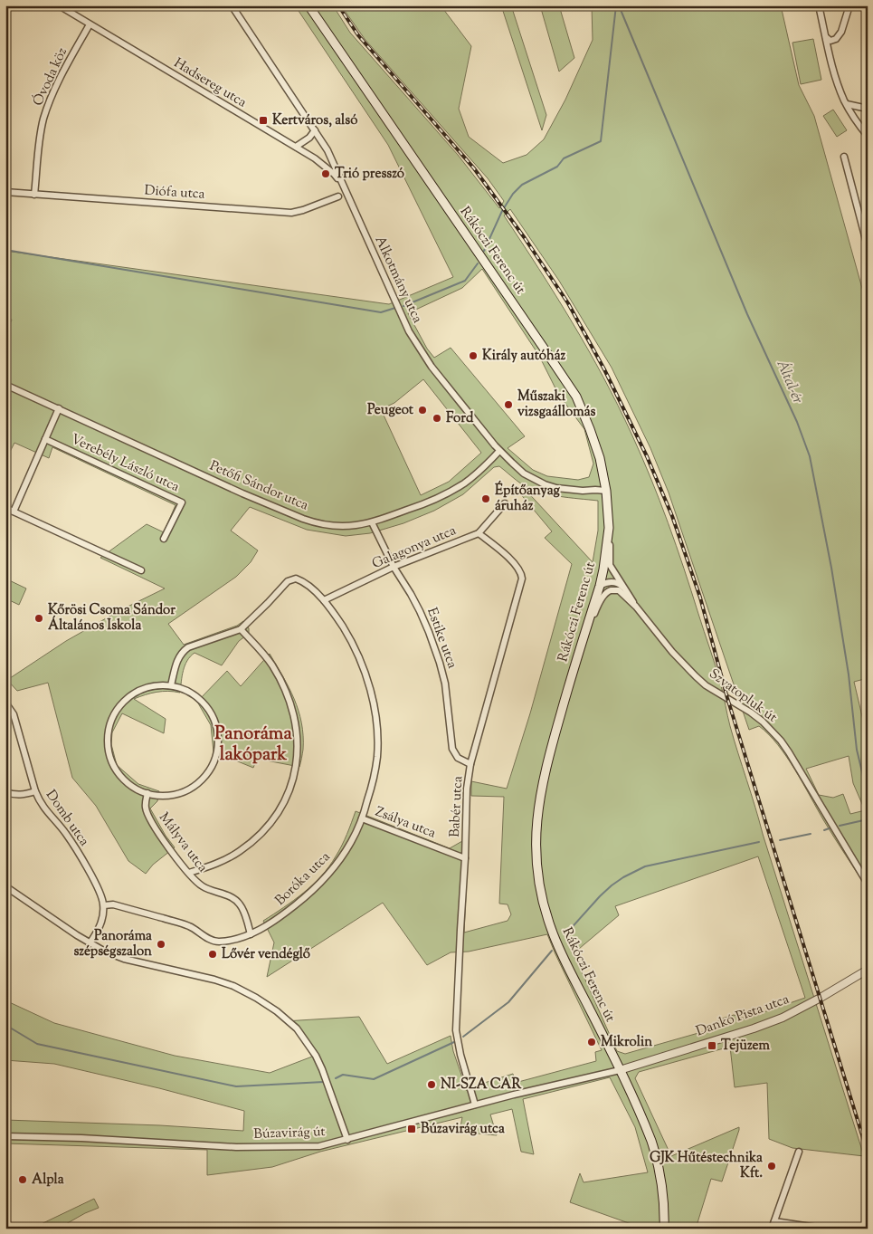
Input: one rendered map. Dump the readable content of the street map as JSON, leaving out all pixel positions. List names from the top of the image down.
{
  "streets": {
    "main road": ["Rákóczi Ferenc út"],
    "street": [
      "Óvoda köz",
      "Hadsereg utca",
      "Diófa utca",
      "Alkotmány utca",
      "Verebély László utca",
      "Petőfi Sándor utca",
      "Galagonya utca",
      "Estike utca",
      "Szvatopluk út",
      "Babér utca",
      "Domb utca",
      "Zsálya utca",
      "Mályva utca",
      "Boróka utca",
      "Dankó Pista utca",
      "Búzavirág út"
    ]
  },
  "crossings": [
    ["Óvoda köz", "Hadsereg utca"],
    ["Óvoda köz", "Diófa utca"],
    ["Hadsereg utca", "Alkotmány utca"],
    ["Rákóczi Ferenc út", "Alkotmány utca"],
    ["Rákóczi Ferenc út", "Szvatopluk út"],
    ["Rákóczi Ferenc út", "Dankó Pista utca"],
    ["Rákóczi Ferenc út", "Búzavirág út"],
    ["Alkotmány utca", "Petőfi Sándor utca"],
    ["Petőfi Sándor utca", "Estike utca"],
    ["Galagonya utca", "Estike utca"],
    ["Galagonya utca", "Babér utca"],
    ["Galagonya utca", "Boróka utca"],
    ["Estike utca", "Babér utca"],
    ["Babér utca", "Zsálya utca"],
    ["Babér utca", "Búzavirág út"],
    ["Domb utca", "Boróka utca"],
    ["Zsálya utca", "Boróka utca"],
    ["Mályva utca", "Boróka utca"],
    ["Dankó Pista utca", "Búzavirág út"]
  ],
  "districts": ["Panoráma lakópark"],
  "water": ["Által-ér"],
  "places": {
    "transit": ["Kertváros, alsó", "Tejüzem", "Búzavirág utca"],
    "other": [
      "Trió presszó",
      "Király autóház",
      "Műszaki vizsgaállomás",
      "Peugeot",
      "Ford",
      "Építőanyag áruház",
      "Kőrösi Csoma Sándor Általános Iskola",
      "Panoráma szépségszalon",
      "Lővér vendéglő",
      "Mikrolin",
      "NI-SZA CAR",
      "GJK Hűtéstechnika Kft.",
      "Alpla"
    ]
  }
}
